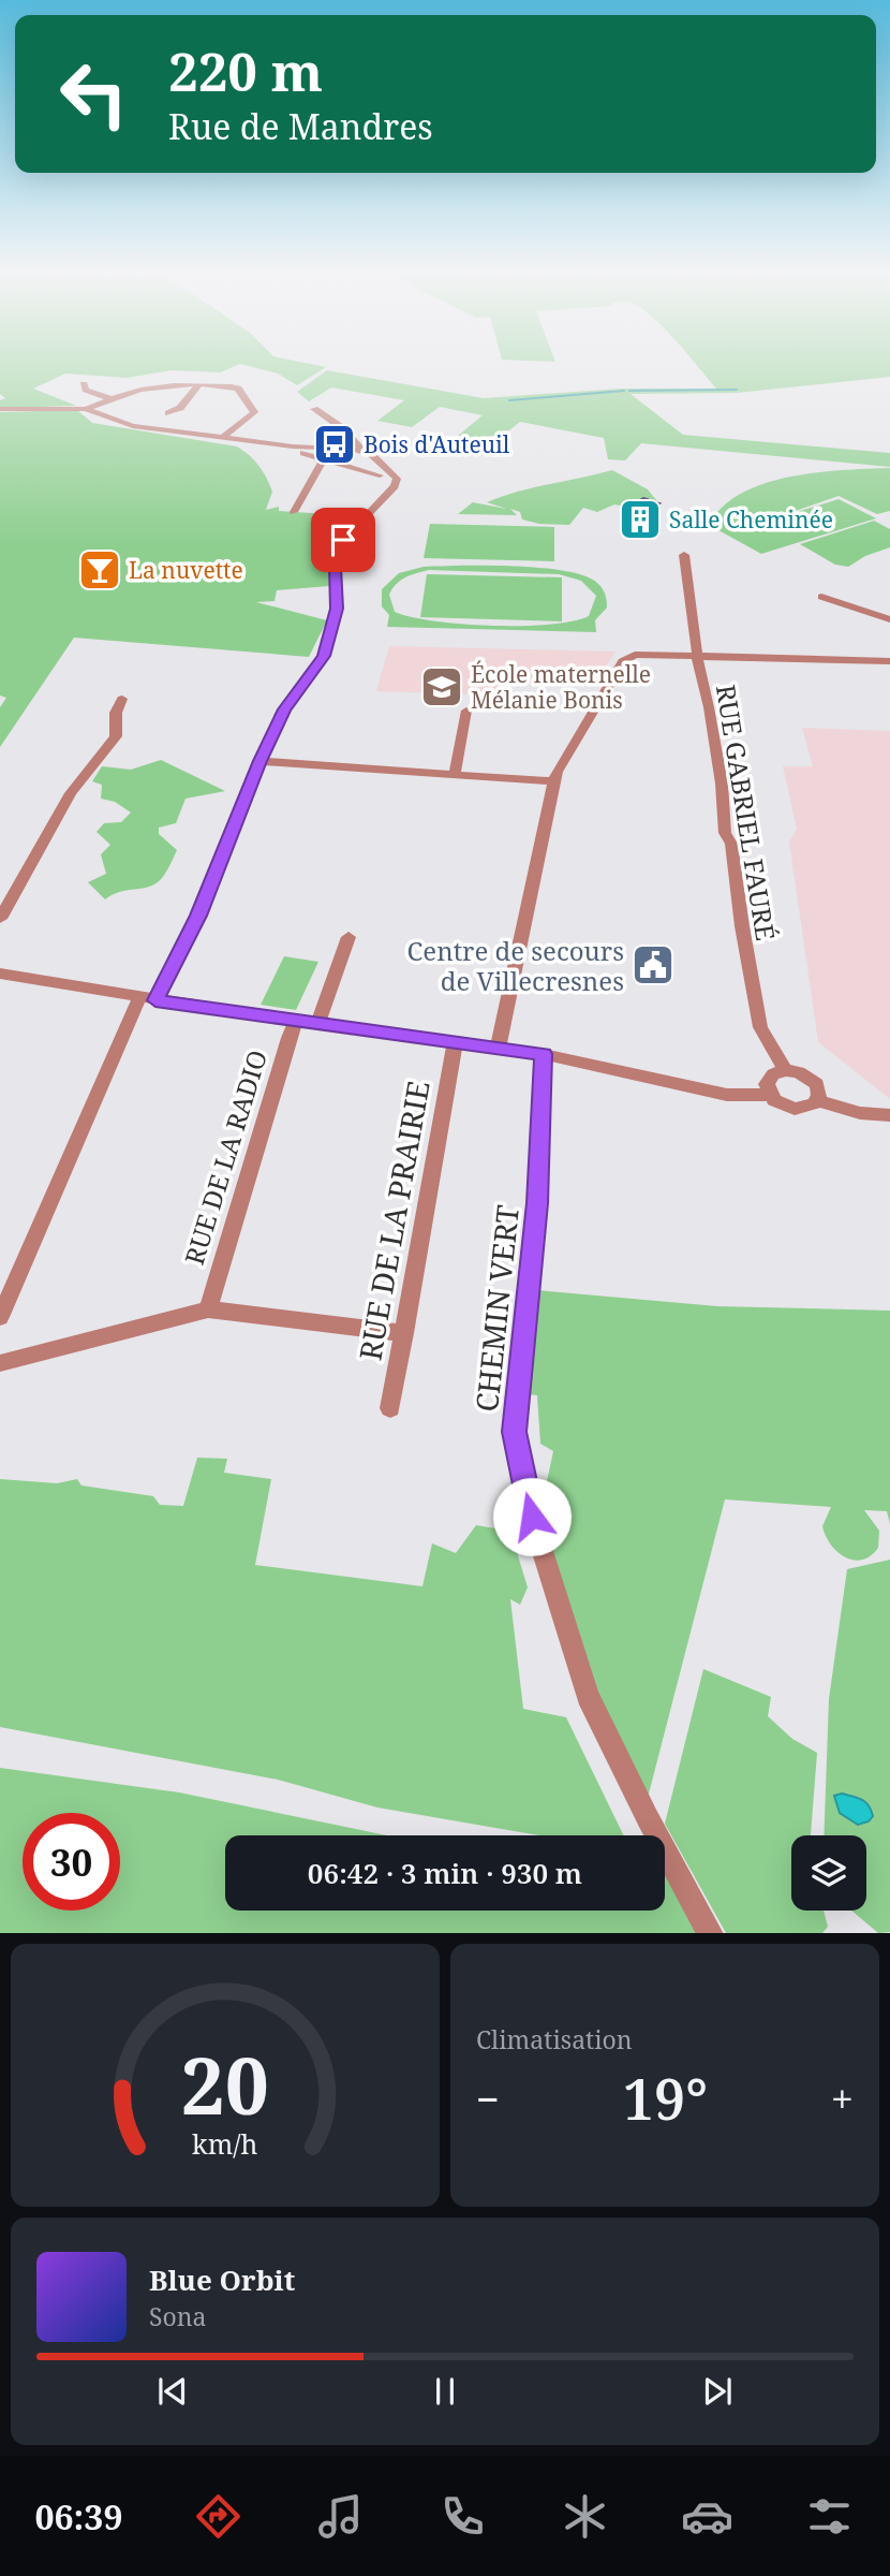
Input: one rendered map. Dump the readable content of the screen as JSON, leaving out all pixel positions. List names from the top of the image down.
{
  "streets": {
    "street": [
      "RUE GABRIEL FAURÉ",
      "RUE DE LA RADIO",
      "RUE DE LA PRAIRIE",
      "CHEMIN VERT"
    ]
  },
  "places": {
    "bus stop": ["Bois d'Auteuil"],
    "building": ["Salle Cheminée"],
    "bar": ["La nuvette"],
    "school or university": ["École maternelle Mélanie Bonis"],
    "public building": ["Centre de secours de Villecresnes"]
  },
  "page": {
    "turn": ["220 m", "Rue de Mandres"],
    "limit": "30",
    "trip": "06:42 · 3 min · 930 m",
    "tile": "Climatisation",
    "heat": ["−", "19°", "+"],
    "song": ["Blue Orbit", "Sona"],
    "tabs": "06:39",
    "gauge": ["20", "km/h"]
  }
}
